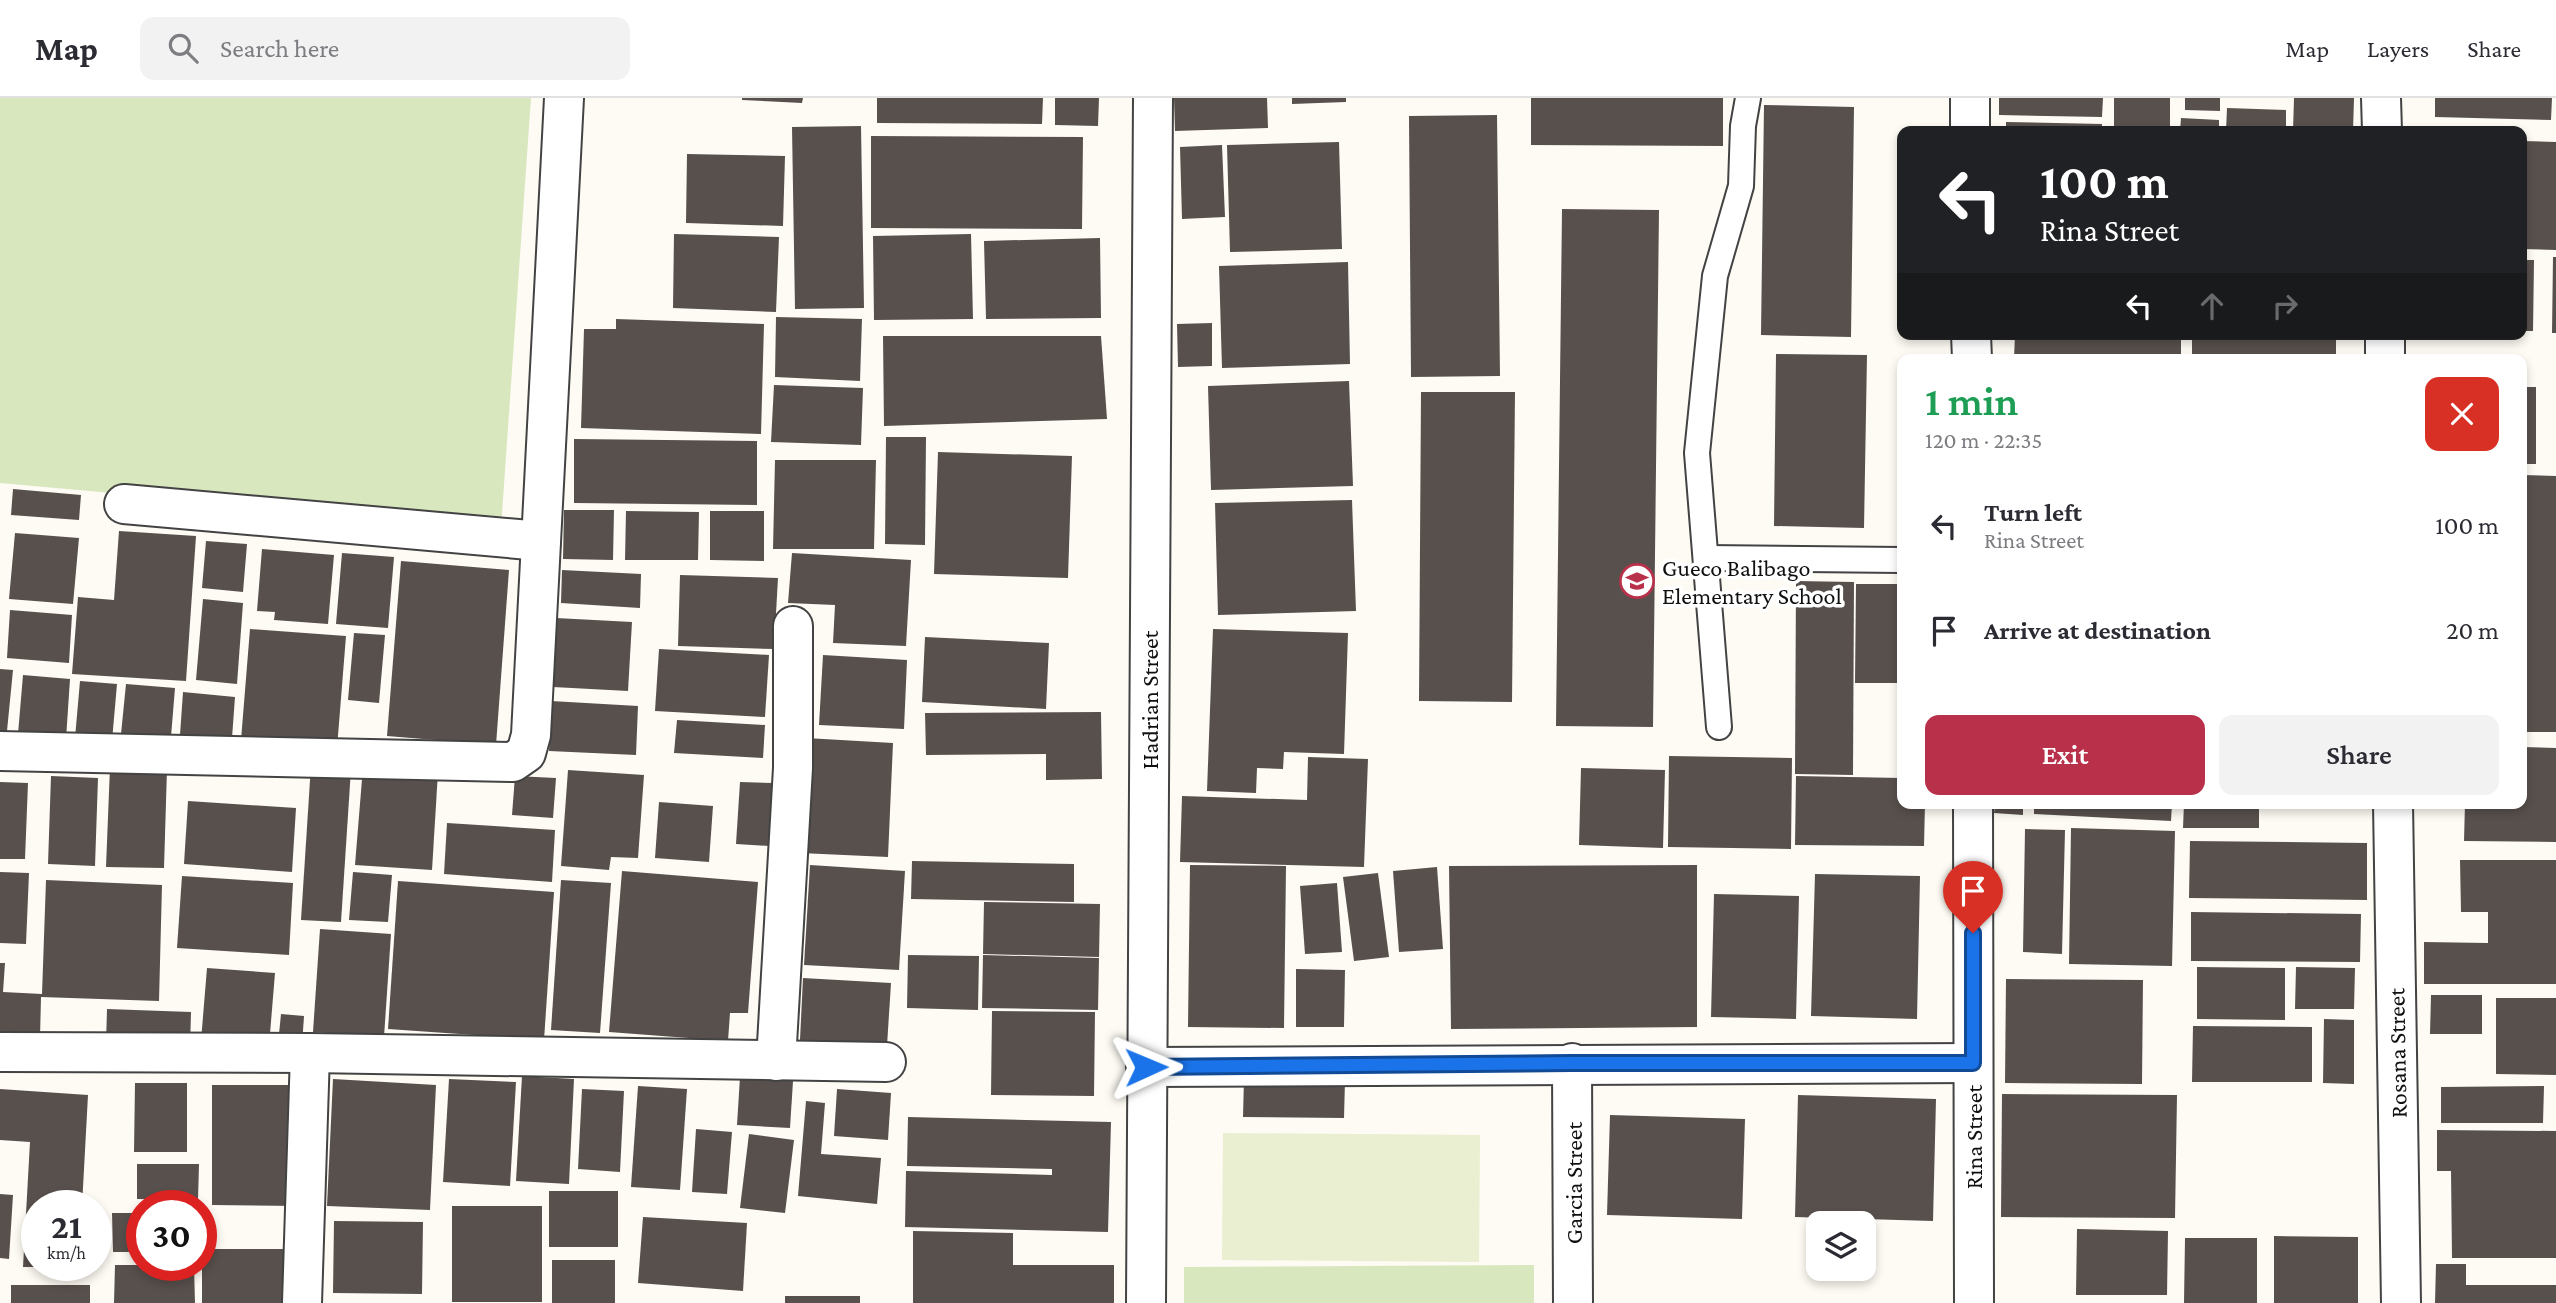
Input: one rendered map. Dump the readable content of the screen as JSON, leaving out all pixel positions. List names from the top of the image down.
{
  "streets": {
    "street": [
      "Hadrian Street",
      "Rosana Street",
      "Rina Street",
      "Garcia Street"
    ]
  },
  "places": {
    "school or university": ["Gueco Balibago Elementary School"]
  },
  "page": {
    "header": "Map",
    "search": "Search here",
    "nav": ["Map", "Layers", "Share"],
    "turn": ["100 m", "Rina Street"],
    "heading": ["1 min", "120 m · 22:35"],
    "list": [
      {
        "name": "Turn left",
        "note": "Rina Street",
        "value": "100 m"
      },
      {
        "name": "Arrive at destination",
        "value": "20 m"
      }
    ],
    "buttons": ["Exit", "Share"],
    "speed": "21 km/h",
    "limit": "30"
  }
}
